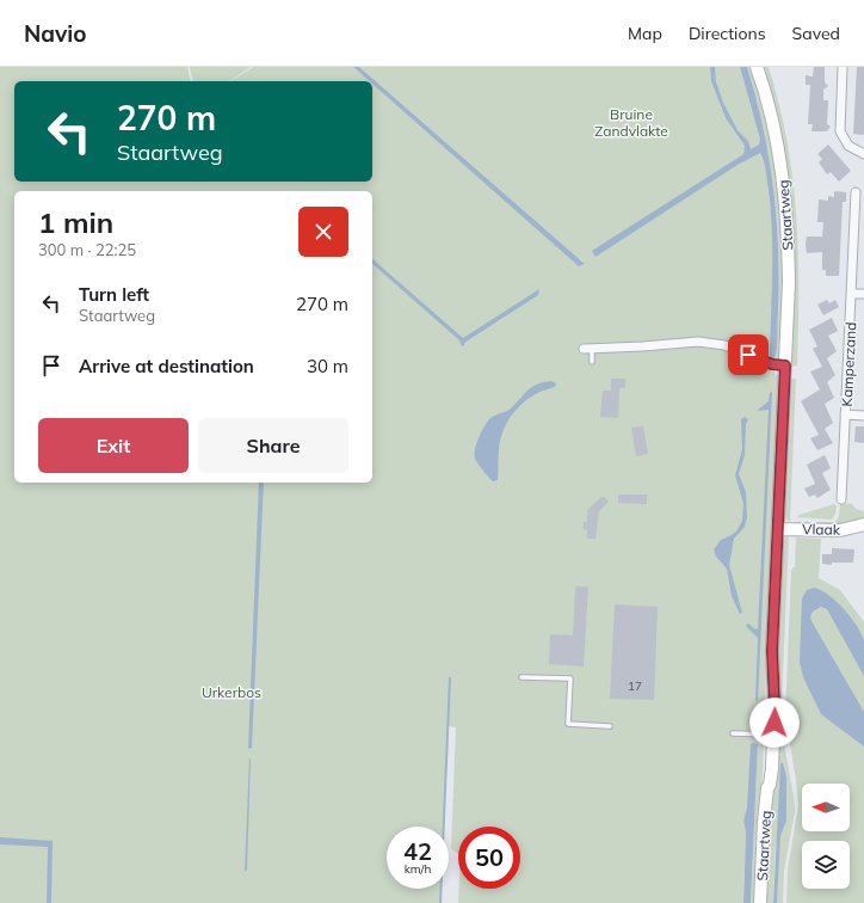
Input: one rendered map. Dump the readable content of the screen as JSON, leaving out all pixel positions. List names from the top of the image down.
{
  "streets": {
    "main road": ["Staartweg", "Vlaak"],
    "street": ["Kamperzand"]
  },
  "crossings": [
    ["Staartweg", "Vlaak"]
  ],
  "parks": ["Bruine Zandvlakte", "Urkerbos"],
  "house_numbers": ["17"],
  "north": "left",
  "page": {
    "header": "Navio",
    "nav": ["Map", "Directions", "Saved"],
    "turn": ["270 m", "Staartweg"],
    "heading": ["1 min", "300 m · 22:25"],
    "list": [
      {
        "name": "Turn left",
        "note": "Staartweg",
        "value": "270 m"
      },
      {
        "name": "Arrive at destination",
        "value": "30 m"
      }
    ],
    "buttons": ["Exit", "Share"],
    "speed": "42 km/h",
    "limit": "50"
  }
}
